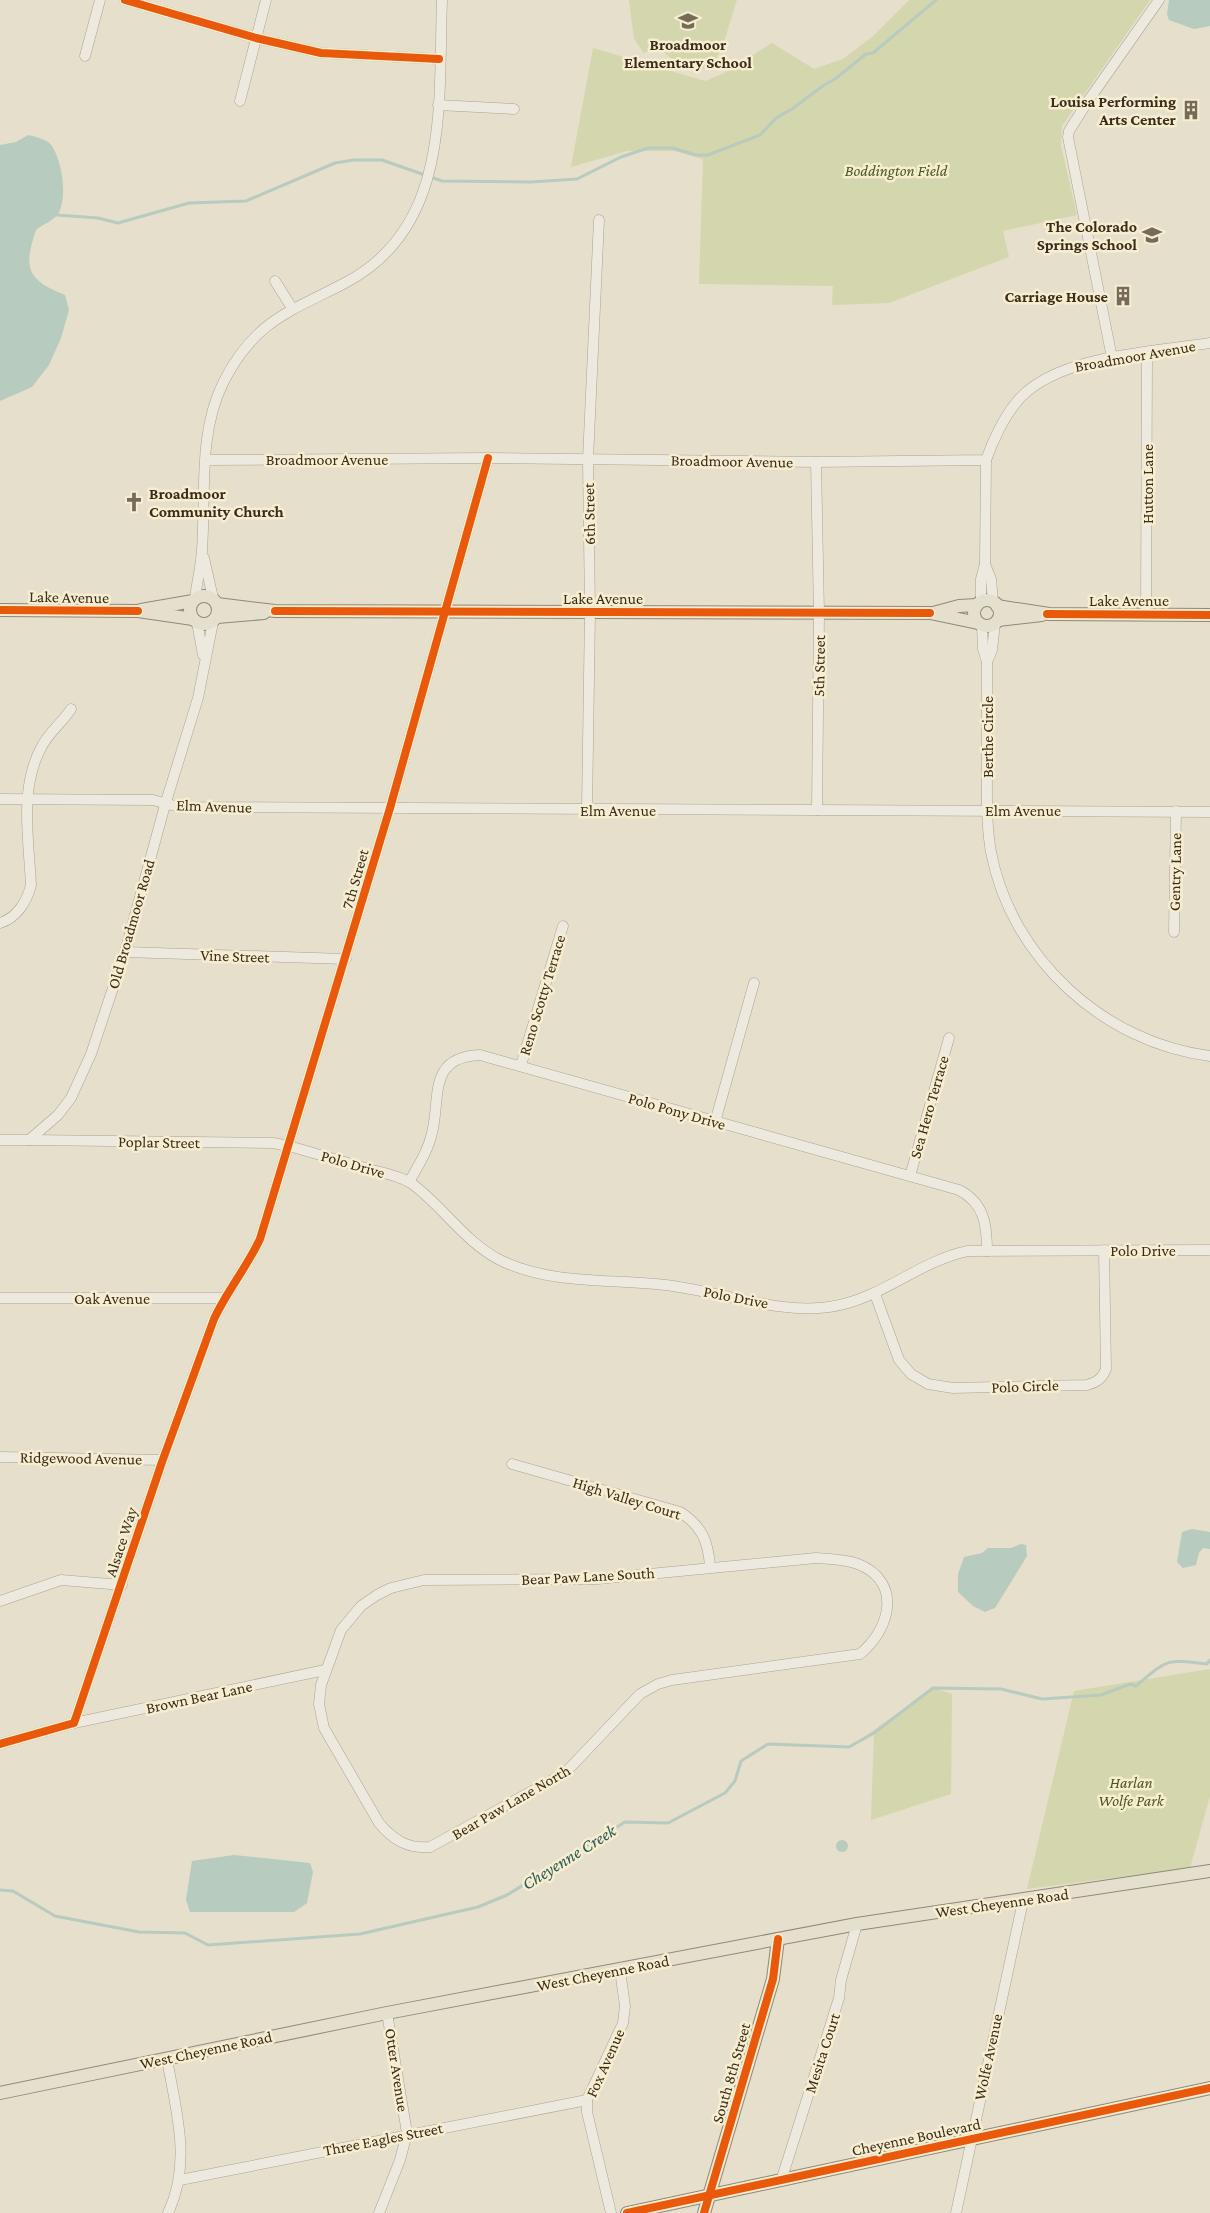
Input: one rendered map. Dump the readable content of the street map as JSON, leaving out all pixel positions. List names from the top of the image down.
{
  "streets": {
    "main road": [
      "Lake Avenue",
      "West Cheyenne Road",
      "South 8th Street",
      "Cheyenne Boulevard"
    ],
    "street": [
      "Broadmoor Avenue",
      "Hutton Lane",
      "6th Street",
      "5th Street",
      "Berthe Circle",
      "Elm Avenue",
      "Gentry Lane",
      "7th Street",
      "Old Broadmoor Road",
      "Vine Street",
      "Reno Scotty Terrace",
      "Sea Hero Terrace",
      "Polo Pony Drive",
      "Poplar Street",
      "Polo Drive",
      "Oak Avenue",
      "Polo Circle",
      "Ridgewood Avenue",
      "High Valley Court",
      "Alsace Way",
      "Bear Paw Lane South",
      "Brown Bear Lane",
      "Bear Paw Lane North",
      "Mesita Court",
      "Wolfe Avenue",
      "Fox Avenue",
      "Otter Avenue",
      "Three Eagles Street"
    ]
  },
  "crossings": [
    ["Broadmoor Avenue", "Hutton Lane"],
    ["Broadmoor Avenue", "6th Street"],
    ["Broadmoor Avenue", "5th Street"],
    ["Broadmoor Avenue", "7th Street"],
    ["Hutton Lane", "Lake Avenue"],
    ["6th Street", "Lake Avenue"],
    ["6th Street", "Elm Avenue"],
    ["Lake Avenue", "5th Street"],
    ["Lake Avenue", "Berthe Circle"],
    ["Lake Avenue", "7th Street"],
    ["Lake Avenue", "Old Broadmoor Road"],
    ["5th Street", "Elm Avenue"],
    ["Berthe Circle", "Elm Avenue"],
    ["Elm Avenue", "Gentry Lane"],
    ["Elm Avenue", "7th Street"],
    ["Elm Avenue", "Old Broadmoor Road"],
    ["7th Street", "Vine Street"],
    ["7th Street", "Poplar Street"],
    ["7th Street", "Polo Drive"],
    ["7th Street", "Oak Avenue"],
    ["7th Street", "Alsace Way"],
    ["Old Broadmoor Road", "Vine Street"],
    ["Old Broadmoor Road", "Poplar Street"],
    ["Reno Scotty Terrace", "Polo Pony Drive"],
    ["Sea Hero Terrace", "Polo Pony Drive"],
    ["Polo Pony Drive", "Polo Drive"],
    ["Poplar Street", "Polo Drive"],
    ["Polo Drive", "Polo Circle"],
    ["Oak Avenue", "Alsace Way"],
    ["Ridgewood Avenue", "Alsace Way"],
    ["High Valley Court", "Bear Paw Lane South"],
    ["Alsace Way", "Brown Bear Lane"],
    ["Bear Paw Lane South", "Brown Bear Lane"],
    ["Bear Paw Lane South", "Bear Paw Lane North"],
    ["Brown Bear Lane", "Bear Paw Lane North"],
    ["West Cheyenne Road", "Mesita Court"],
    ["West Cheyenne Road", "Wolfe Avenue"],
    ["West Cheyenne Road", "Fox Avenue"],
    ["West Cheyenne Road", "Otter Avenue"],
    ["West Cheyenne Road", "South 8th Street"],
    ["Mesita Court", "Cheyenne Boulevard"],
    ["Wolfe Avenue", "Cheyenne Boulevard"],
    ["Fox Avenue", "Three Eagles Street"],
    ["Otter Avenue", "Three Eagles Street"],
    ["South 8th Street", "Cheyenne Boulevard"]
  ],
  "water": ["Cheyenne Creek"],
  "parks": ["Boddington Field", "Harlan Wolfe Park"],
  "places": {
    "school or university": ["Broadmoor Elementary School", "The Colorado Springs School"],
    "building": ["Louisa Performing Arts Center", "Carriage House"],
    "church": ["Broadmoor Community Church"]
  }
}
